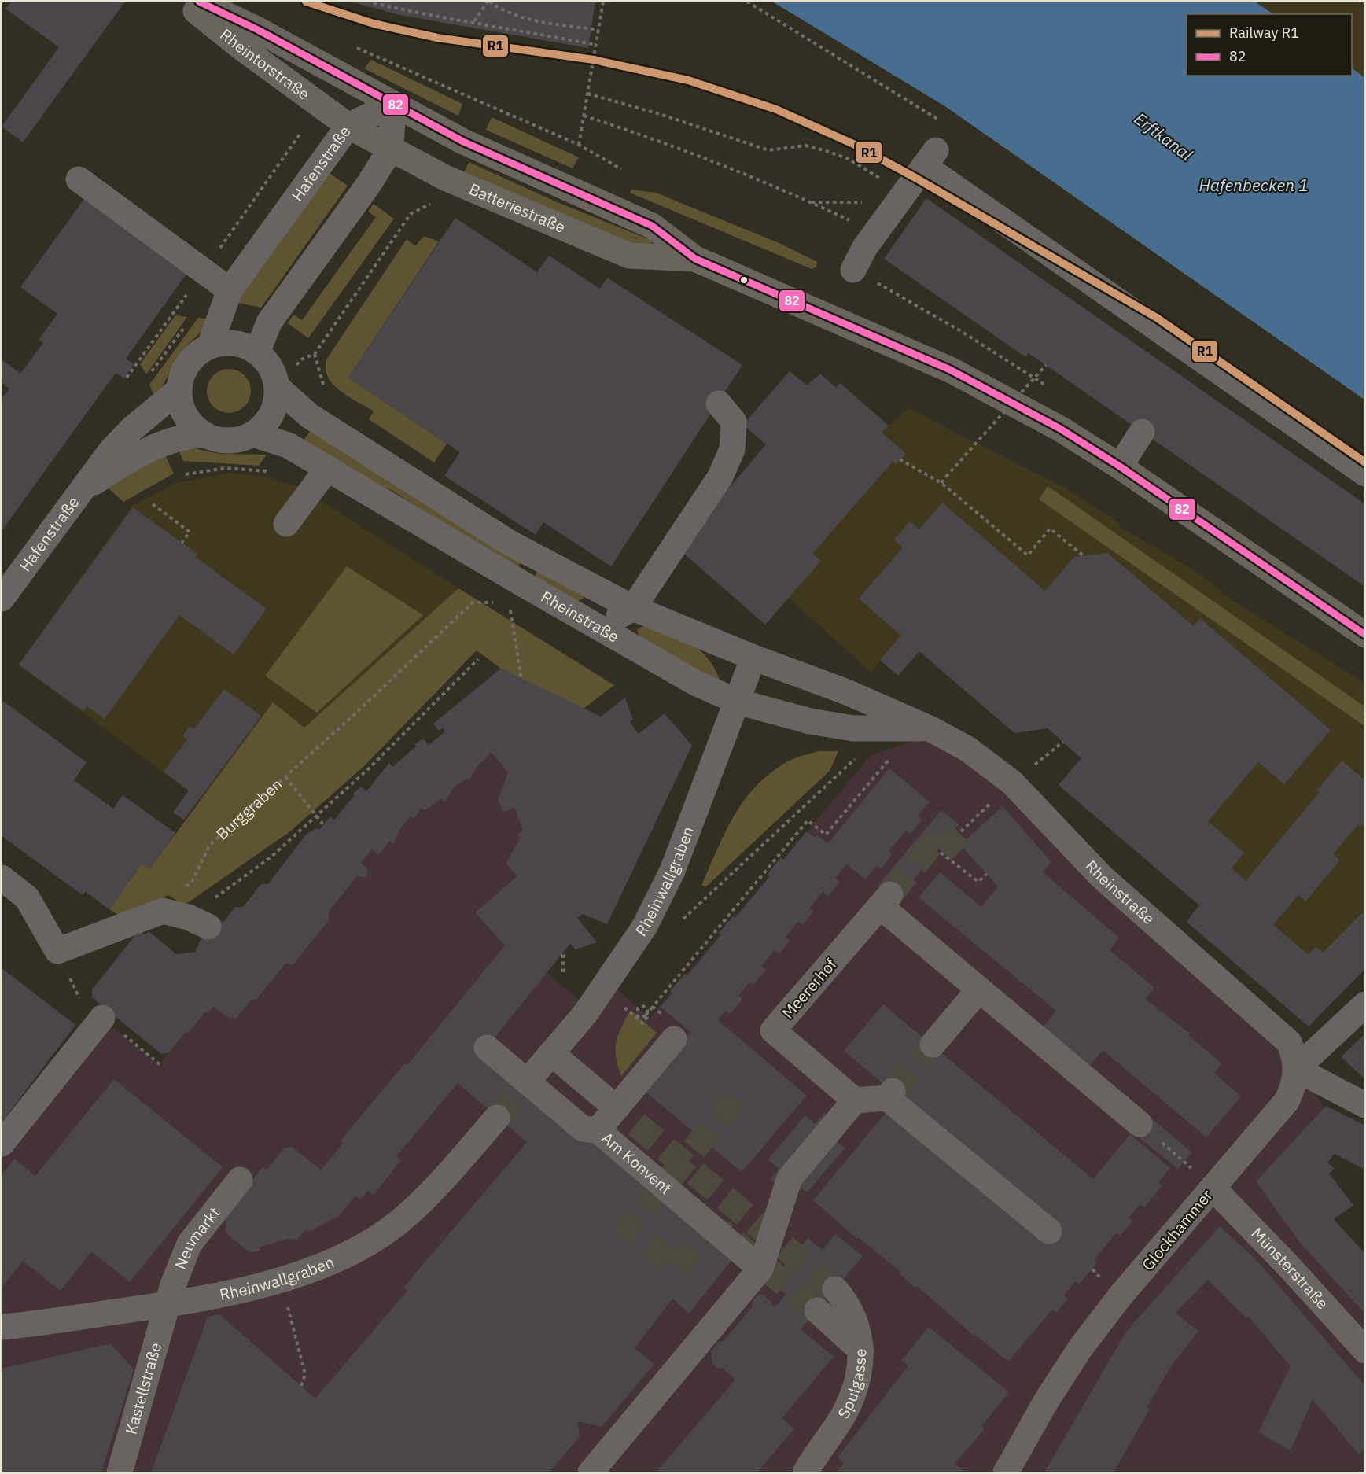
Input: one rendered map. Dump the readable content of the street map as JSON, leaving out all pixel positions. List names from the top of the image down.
{
  "streets": {
    "main road": ["Rheintorstraße", "Batteriestraße"],
    "street": [
      "Hafenstraße",
      "Rheinstraße",
      "Rheinwallgraben",
      "Meererhof",
      "Am Konvent",
      "Glockhammer",
      "Neumarkt",
      "Münsterstraße",
      "Spulgasse",
      "Kastellstraße"
    ],
    "path": ["Burggraben"]
  },
  "crossings": [
    ["Rheintorstraße", "Hafenstraße"],
    ["Rheintorstraße", "Batteriestraße"],
    ["Hafenstraße", "Batteriestraße"],
    ["Hafenstraße", "Rheinstraße"],
    ["Rheinstraße", "Rheinwallgraben"],
    ["Rheinstraße", "Glockhammer"],
    ["Rheinwallgraben", "Neumarkt"],
    ["Rheinwallgraben", "Kastellstraße"],
    ["Glockhammer", "Münsterstraße"],
    ["Neumarkt", "Kastellstraße"]
  ],
  "water": ["Erftkanal", "Hafenbecken 1"],
  "lines": ["rail line R1", "transit line 82"],
  "legend": ["Railway R1", "82"]
}
